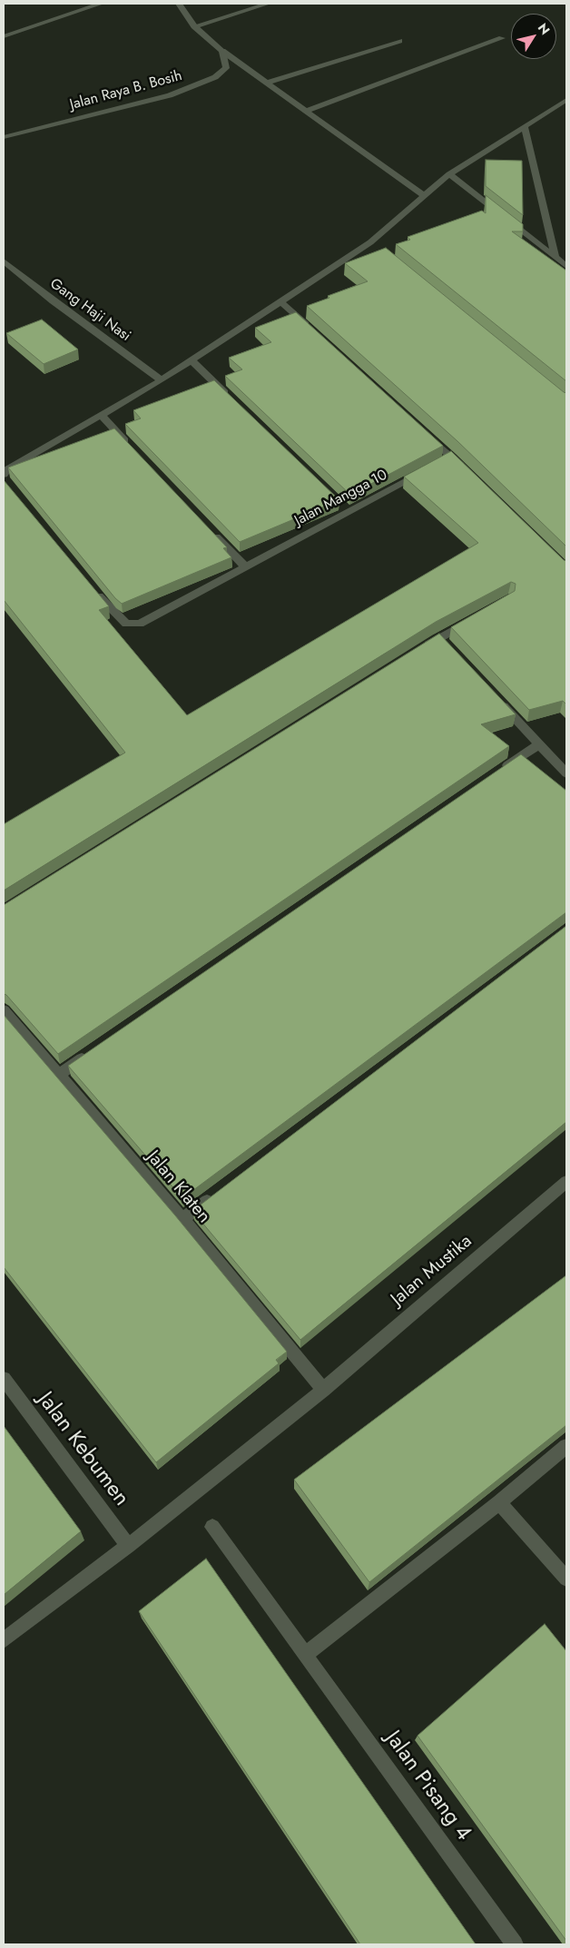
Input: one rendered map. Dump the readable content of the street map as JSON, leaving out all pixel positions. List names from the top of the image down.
{
  "streets": {
    "street": [
      "Jalan Raya B. Bosih",
      "Gang Haji Nasi",
      "Jalan Mangga 10",
      "Jalan Klaten",
      "Jalan Mustika",
      "Jalan Kebumen",
      "Jalan Pisang 4"
    ]
  },
  "crossings": [
    ["Jalan Klaten", "Jalan Mustika"],
    ["Jalan Mustika", "Jalan Kebumen"]
  ],
  "north": "top right"
}
